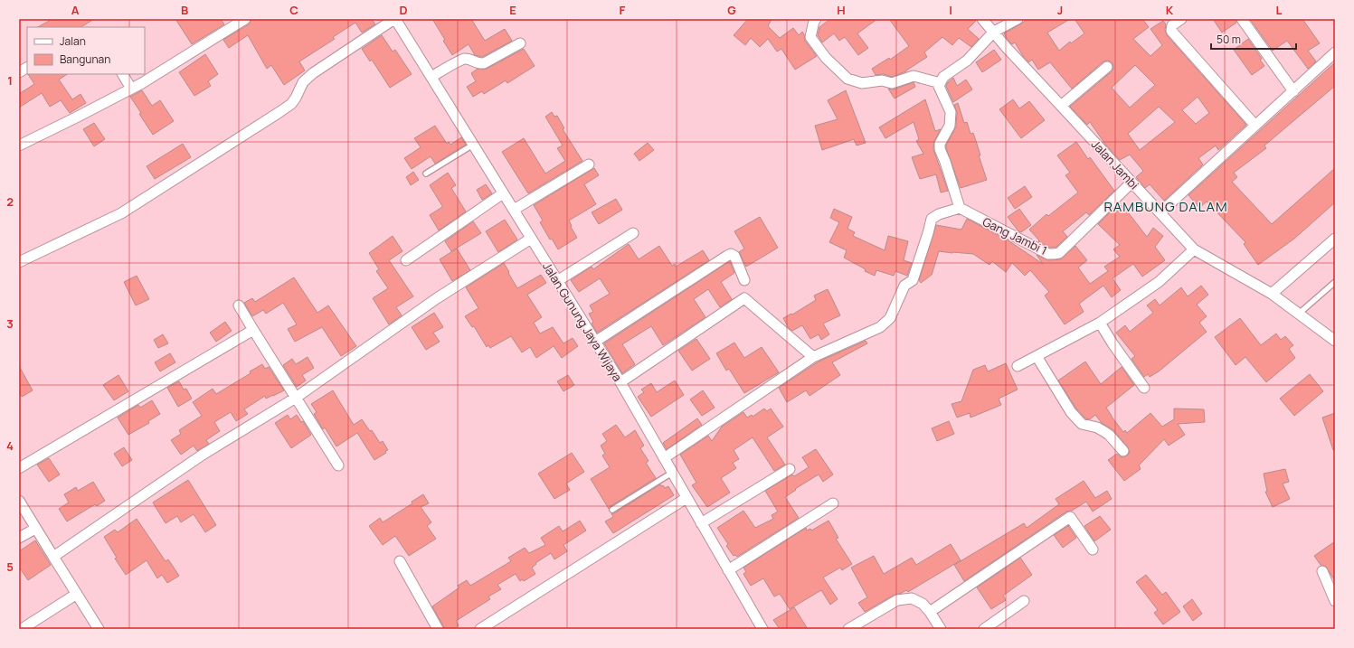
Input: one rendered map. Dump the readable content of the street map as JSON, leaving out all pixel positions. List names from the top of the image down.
{
  "streets": {
    "street": ["Jalan Jambi", "Gang Jambi 1", "Jalan Gunung Jaya Wijaya"]
  },
  "crossings": [
    ["Jalan Jambi", "Gang Jambi 1"]
  ],
  "districts": ["RAMBUNG DALAM"],
  "legend": ["Jalan", "Bangunan"],
  "scale_bar": "50 m",
  "grid": {
    "columns": [
      "A",
      "B",
      "C",
      "D",
      "E",
      "F",
      "G",
      "H",
      "I",
      "J",
      "K",
      "L"
    ],
    "rows": [
      "1",
      "2",
      "3",
      "4",
      "5"
    ]
  }
}
